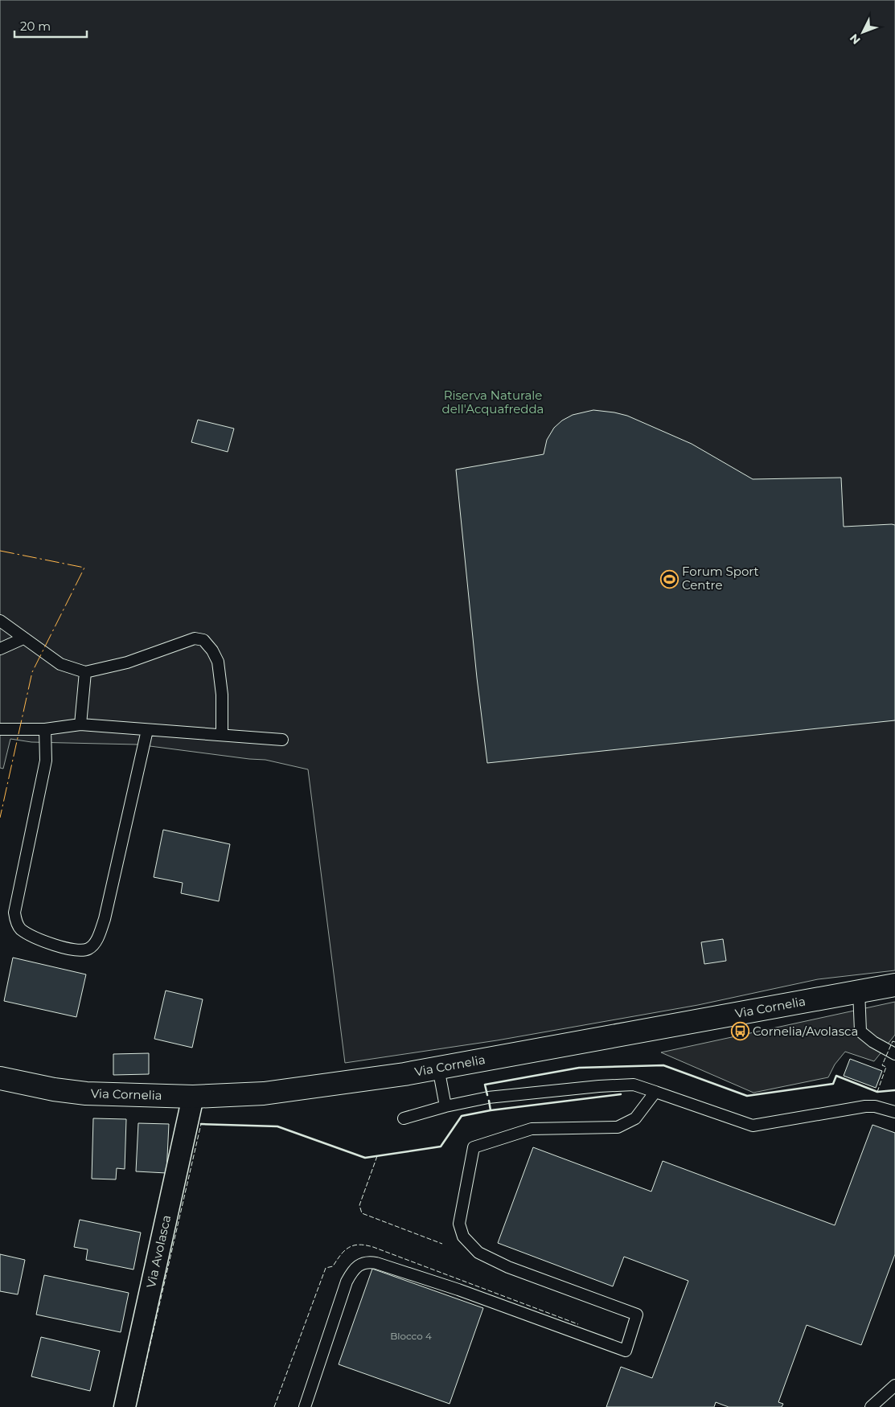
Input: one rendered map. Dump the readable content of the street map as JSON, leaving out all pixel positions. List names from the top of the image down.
{
  "streets": {
    "street": ["Via Cornelia", "Via Avolasca"]
  },
  "crossings": [
    ["Via Cornelia", "Via Avolasca"]
  ],
  "parks": ["Riserva Naturale dell'Acquafredda"],
  "places": {
    "sports": ["Forum Sport Centre"],
    "bus stop": ["Cornelia/Avolasca"]
  },
  "house_numbers": ["Blocco 4"],
  "scale_bar": "20 m",
  "north": "bottom left"
}
